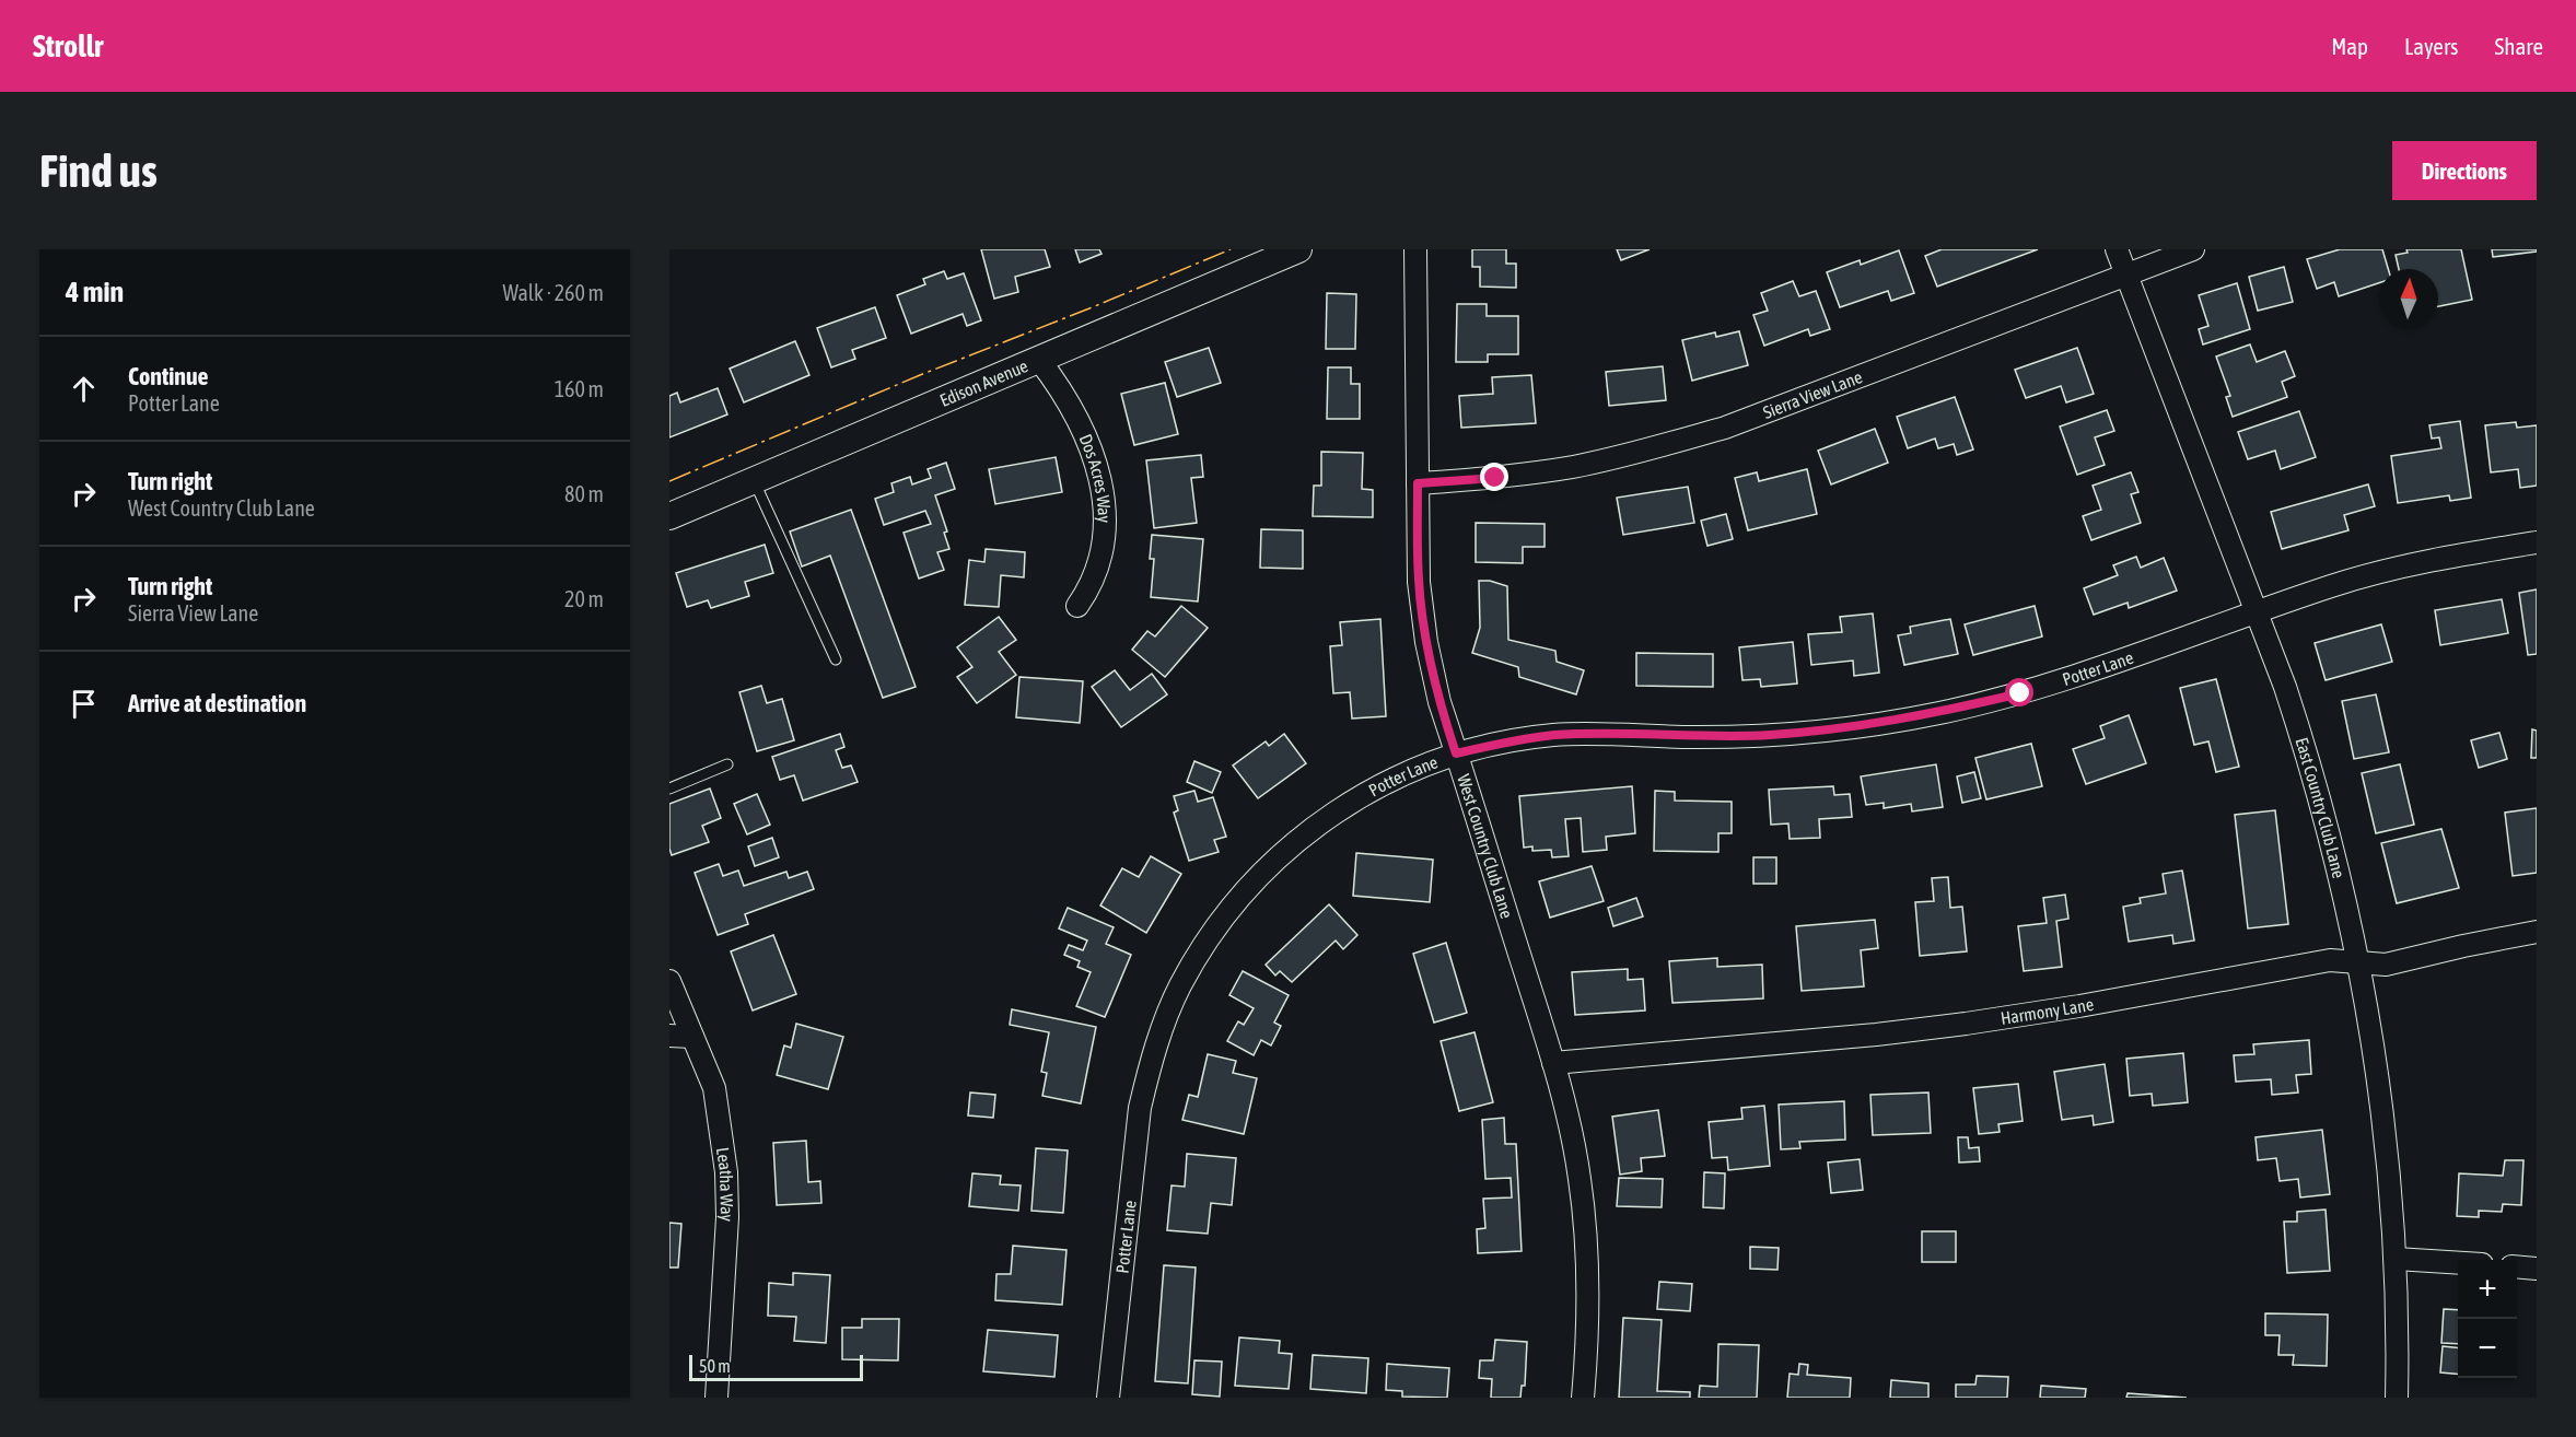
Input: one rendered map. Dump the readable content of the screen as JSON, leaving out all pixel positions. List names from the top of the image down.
{
  "streets": {
    "street": [
      "Edison Avenue",
      "Sierra View Lane",
      "Dos Acres Way",
      "Potter Lane",
      "East Country Club Lane",
      "West Country Club Lane",
      "Harmony Lane",
      "Leatha Way"
    ]
  },
  "crossings": [
    ["Edison Avenue", "Dos Acres Way"],
    ["Sierra View Lane", "East Country Club Lane"],
    ["Sierra View Lane", "West Country Club Lane"],
    ["Potter Lane", "East Country Club Lane"],
    ["Potter Lane", "West Country Club Lane"],
    ["East Country Club Lane", "Harmony Lane"],
    ["West Country Club Lane", "Harmony Lane"]
  ],
  "scale_bar": "50 m",
  "north": "top",
  "page": {
    "header": "Strollr",
    "nav": ["Map", "Layers", "Share"],
    "buttons": "Directions",
    "title": "Find us",
    "heading": ["4 min", "Walk · 260 m"],
    "list": [
      ["Continue", "Potter Lane", "160 m"],
      ["Turn right", "West Country Club Lane", "80 m"],
      ["Turn right", "Sierra View Lane", "20 m"],
      "Arrive at destination"
    ],
    "map_buttons": ["+", "−"],
    "scale": "50 m"
  }
}
